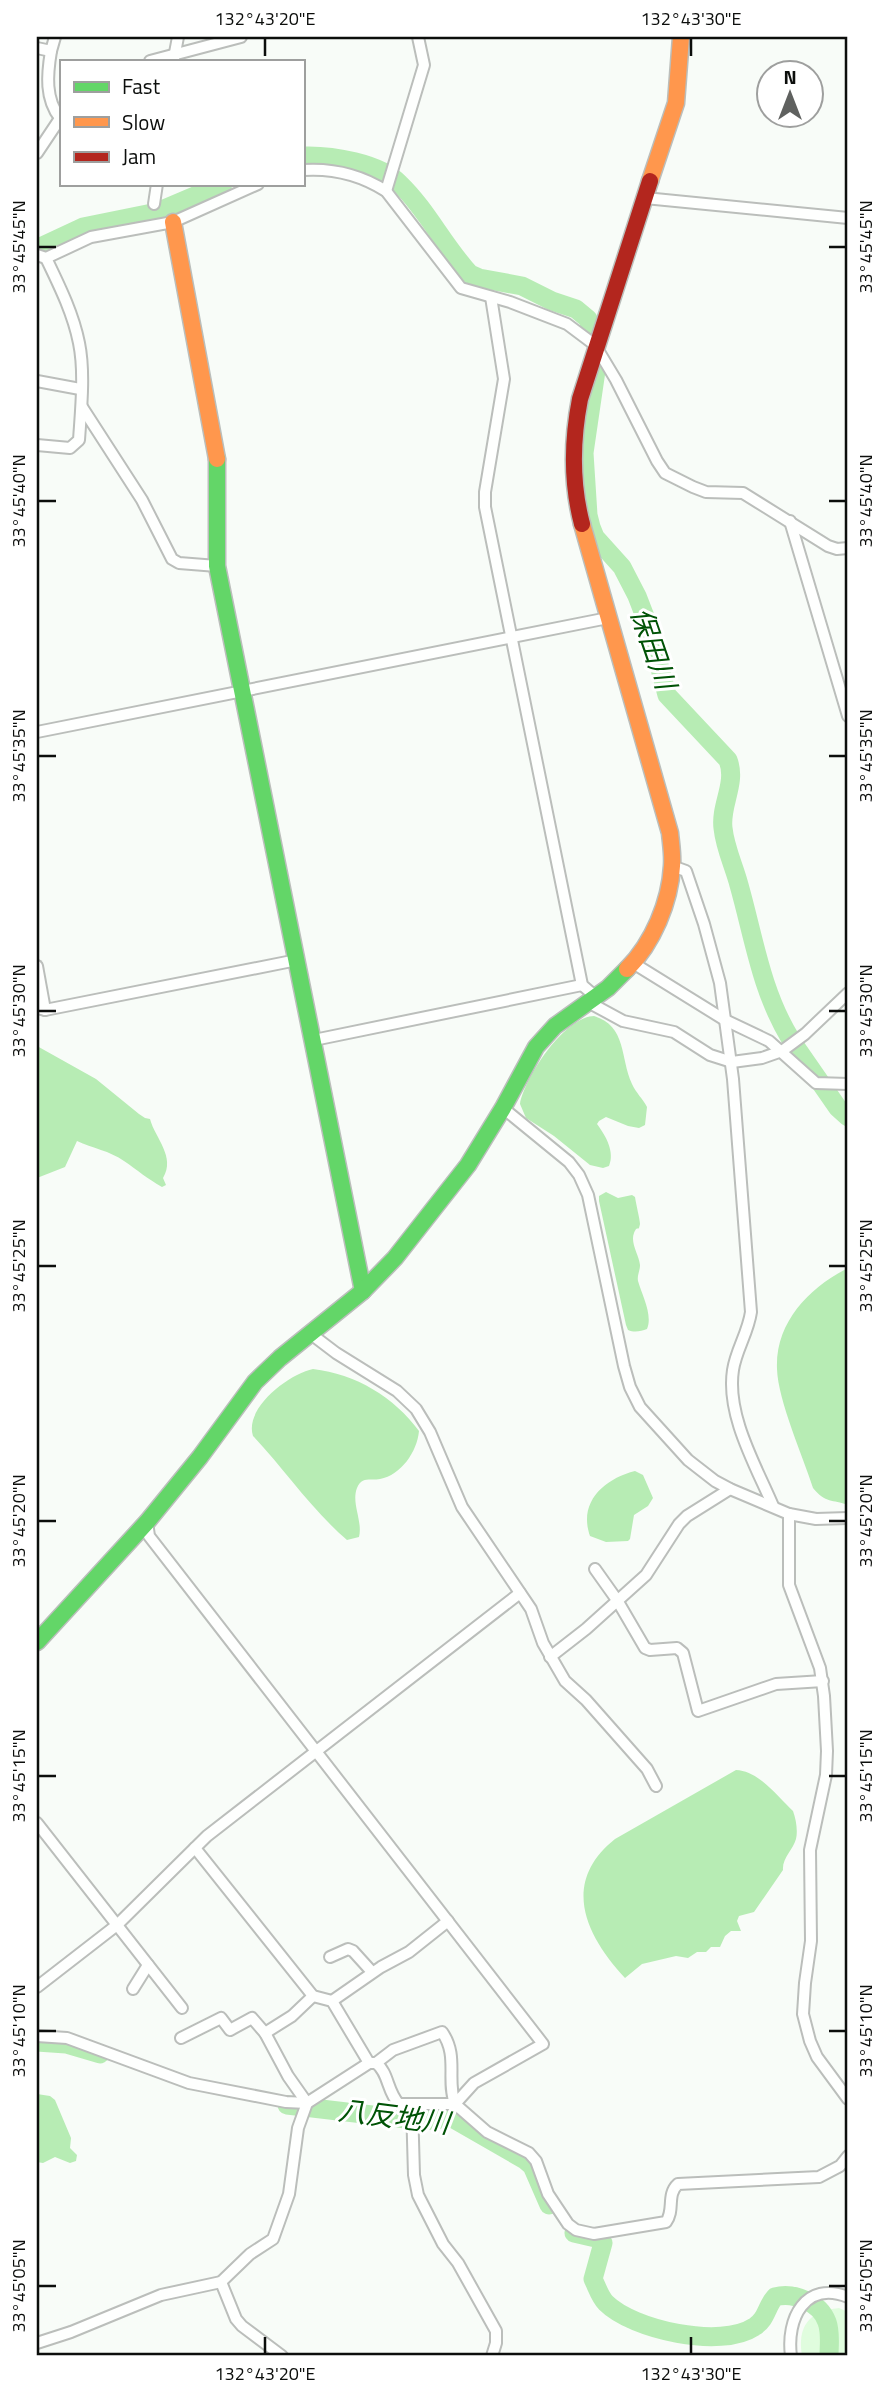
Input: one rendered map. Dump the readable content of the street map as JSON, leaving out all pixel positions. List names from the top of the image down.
{
  "water": ["保田川", "八反地川"],
  "legend": ["Fast", "Slow", "Jam"],
  "north": "top",
  "coordinates": [
    "132°43'20\"E",
    "132°43'30\"E",
    "33°45'45\"N",
    "33°45'40\"N",
    "33°45'35\"N",
    "33°45'30\"N",
    "33°45'25\"N",
    "33°45'20\"N",
    "33°45'15\"N",
    "33°45'10\"N",
    "33°45'05\"N"
  ]
}
